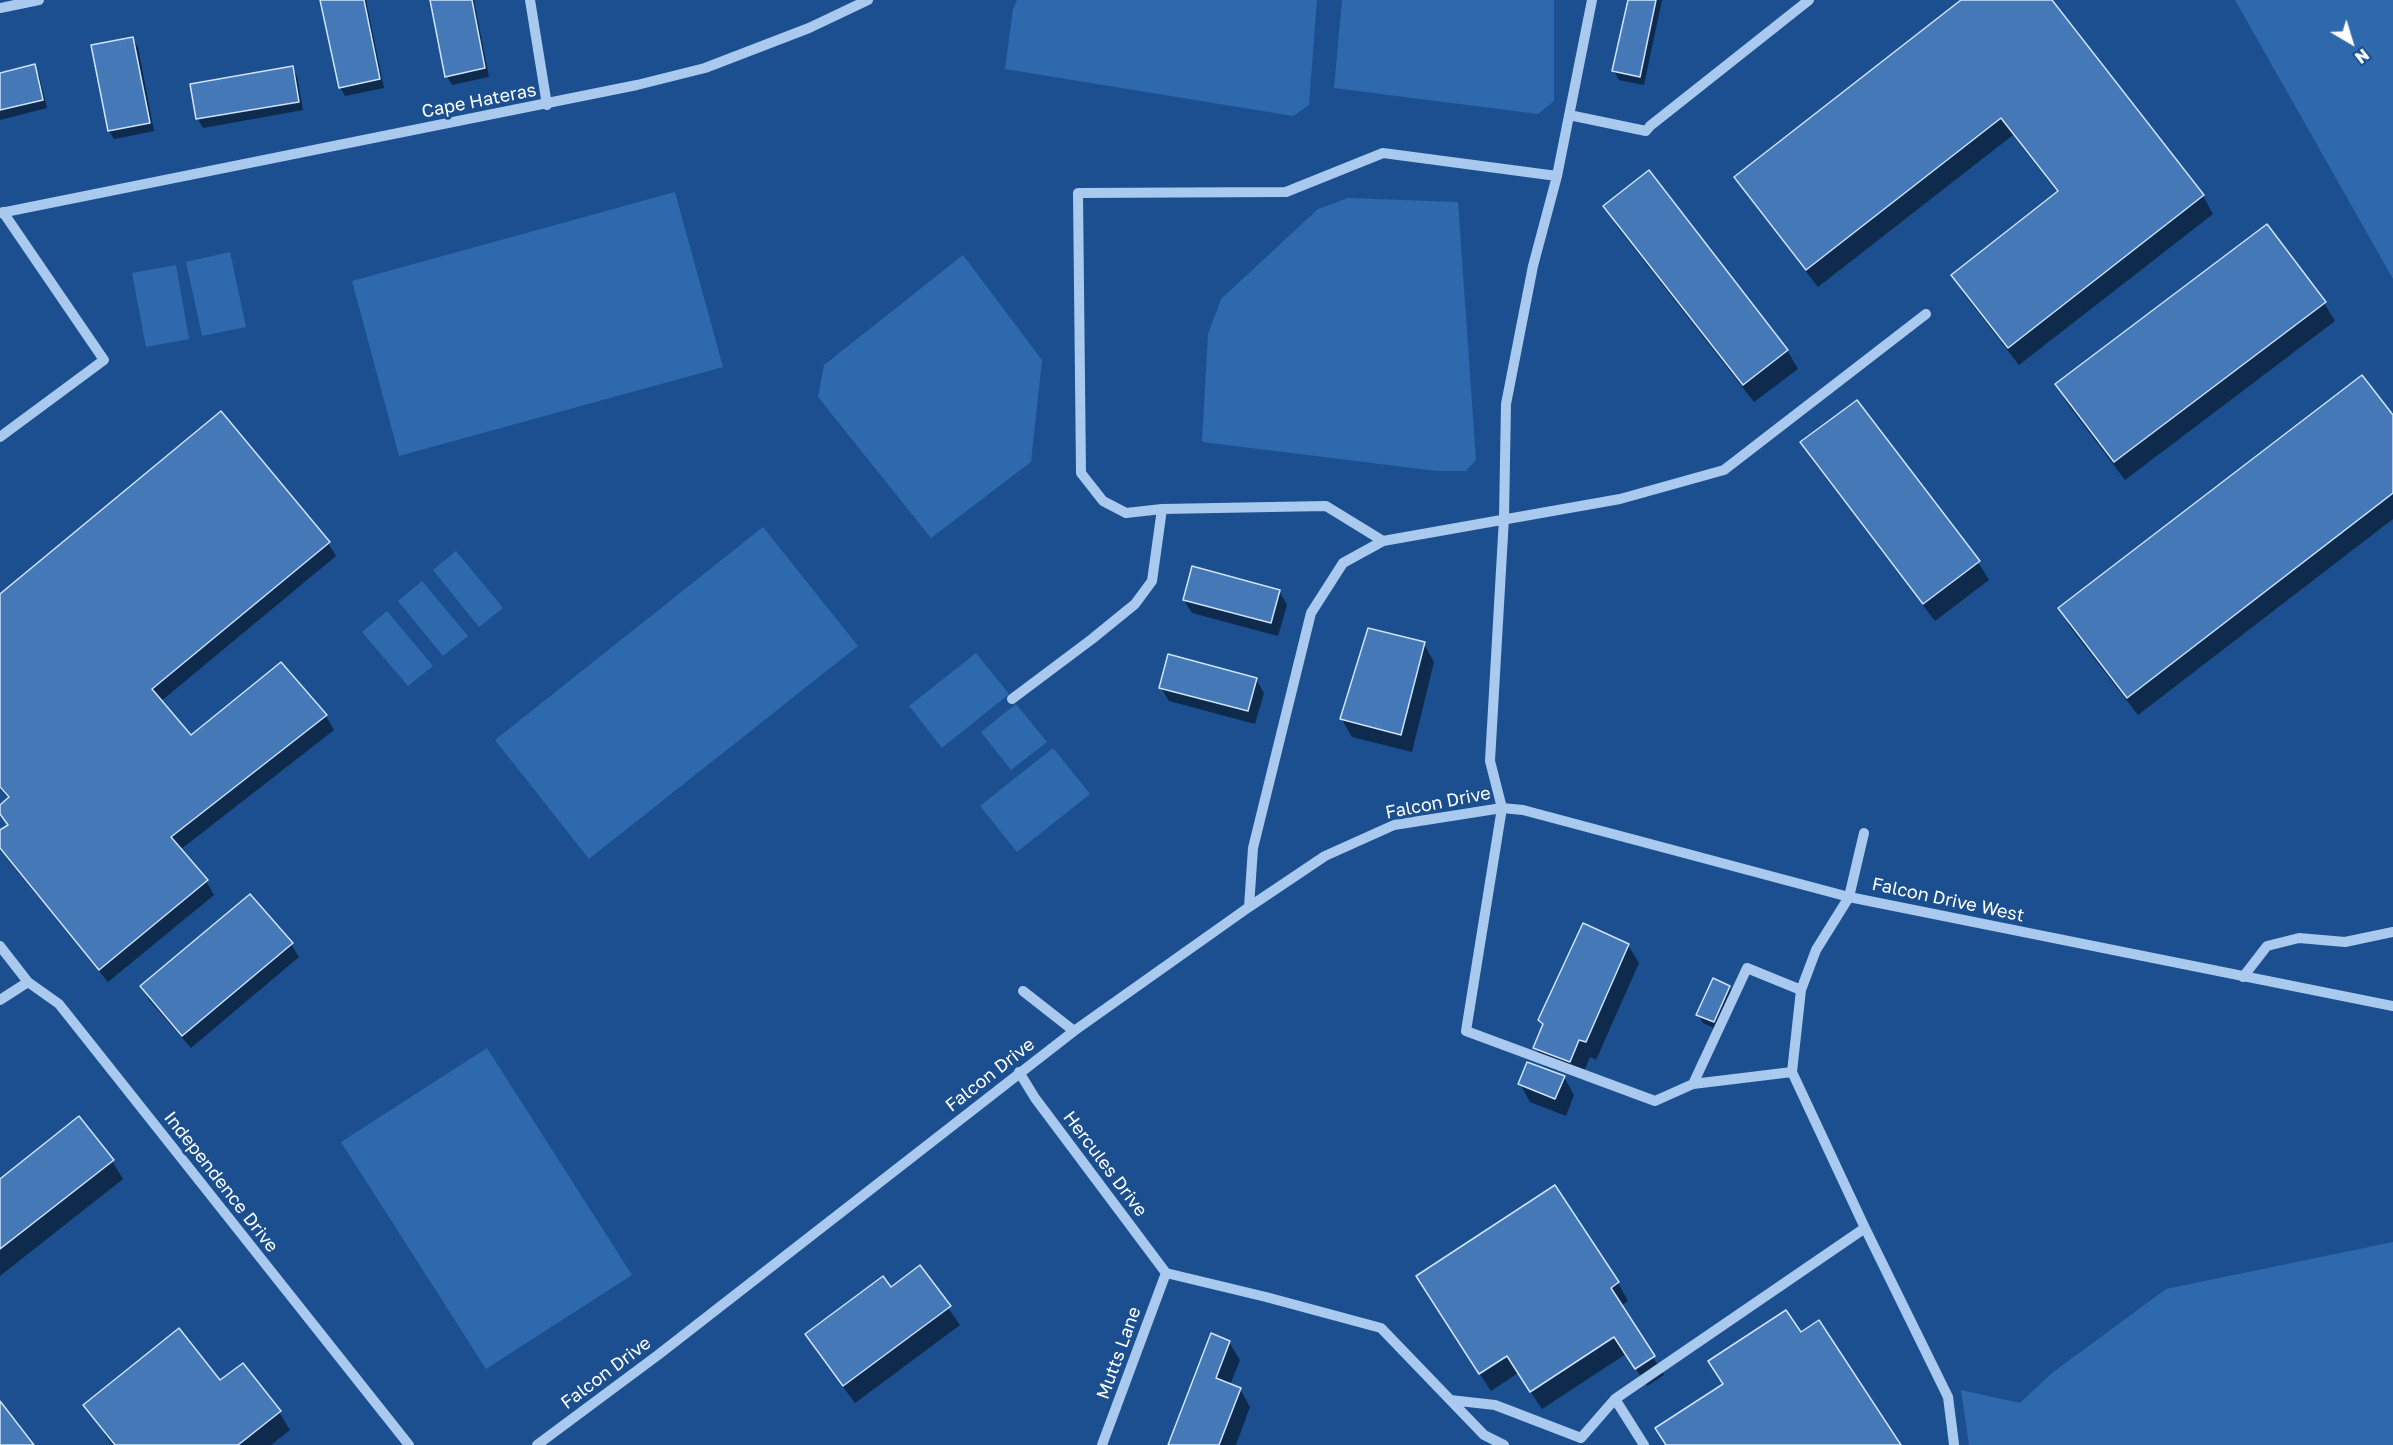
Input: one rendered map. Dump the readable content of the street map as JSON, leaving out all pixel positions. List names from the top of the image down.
{
  "streets": {
    "street": [
      "Cape Hateras",
      "Falcon Drive",
      "Falcon Drive West",
      "Hercules Drive",
      "Independence Drive",
      "Mutts Lane"
    ]
  },
  "crossings": [
    ["Falcon Drive", "Falcon Drive West"],
    ["Falcon Drive", "Hercules Drive"],
    ["Hercules Drive", "Mutts Lane"]
  ],
  "north": "bottom right"
}
